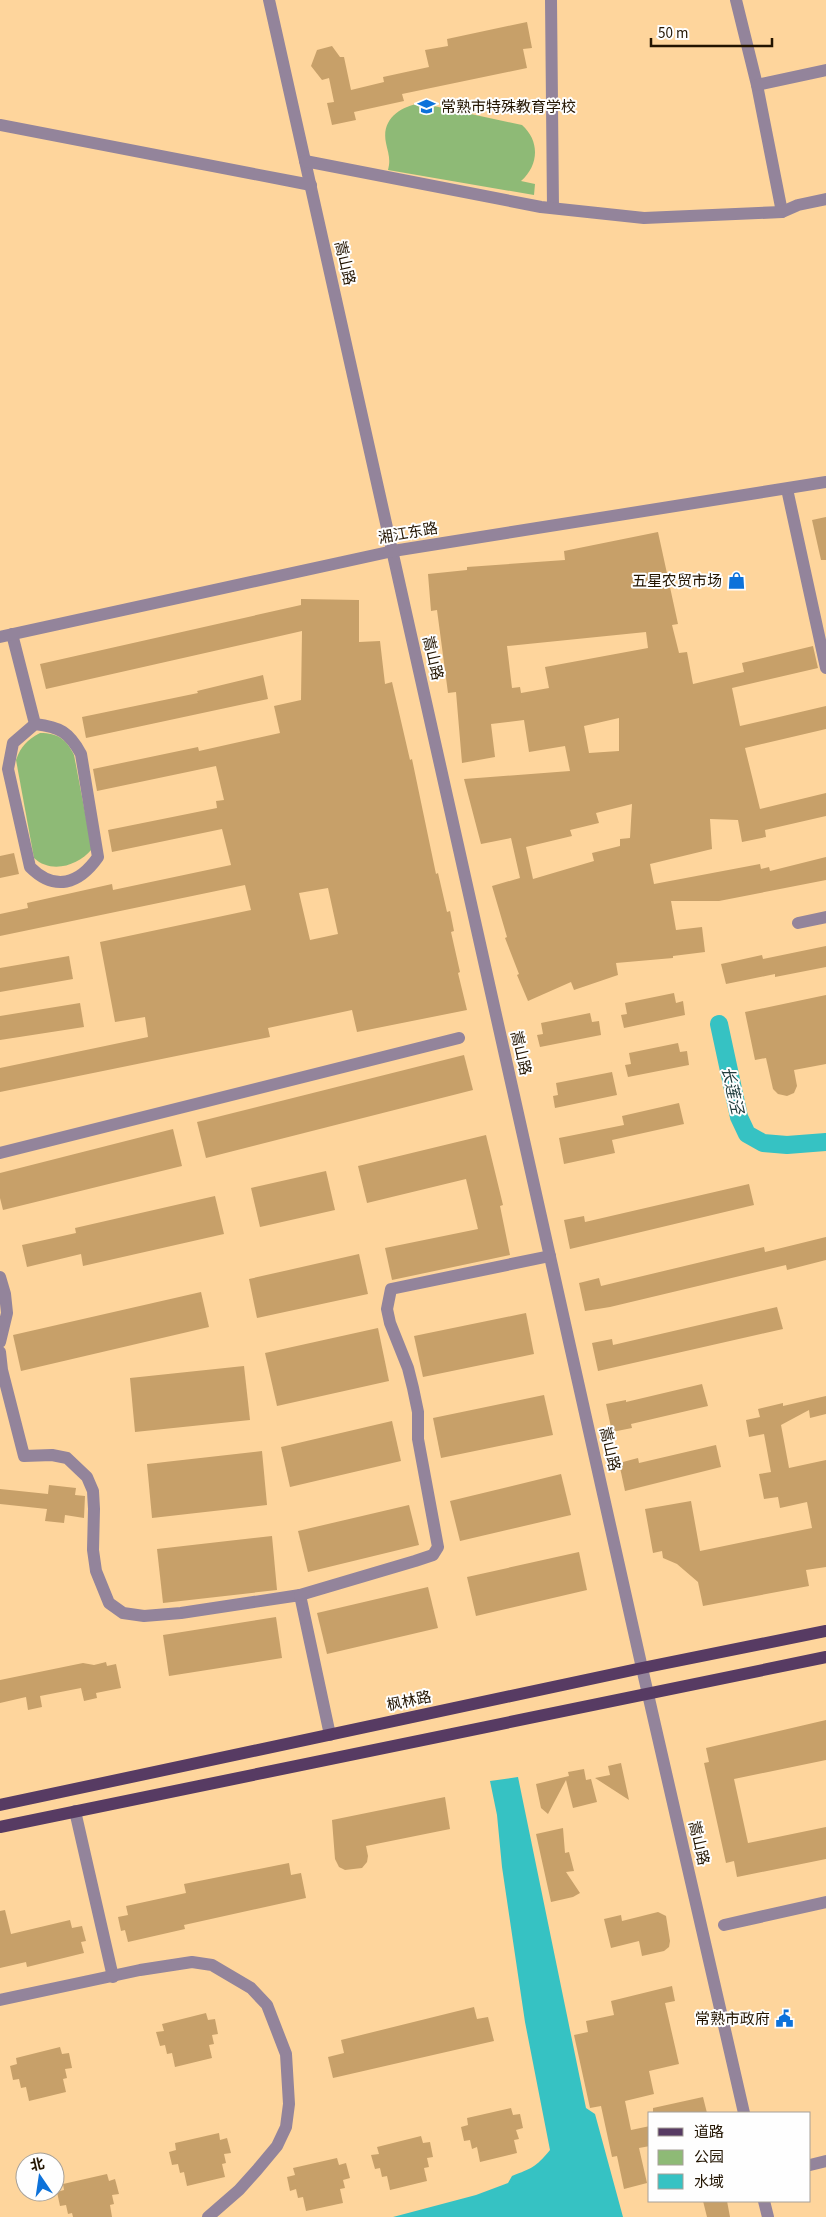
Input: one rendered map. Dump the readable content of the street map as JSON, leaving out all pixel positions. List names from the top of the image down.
{
  "streets": {
    "main road": ["枫林路"],
    "street": ["嵩山路", "湘江东路"]
  },
  "crossings": [
    ["嵩山路", "湘江东路"],
    ["嵩山路", "枫林路"]
  ],
  "water": ["长莲泾"],
  "places": {
    "school or university": ["常熟市特殊教育学校"],
    "shop": ["五星农贸市场"],
    "public building": ["常熟市政府"]
  },
  "legend": ["道路", "公园", "水域"],
  "scale_bar": "50 m",
  "north": "top"
}
